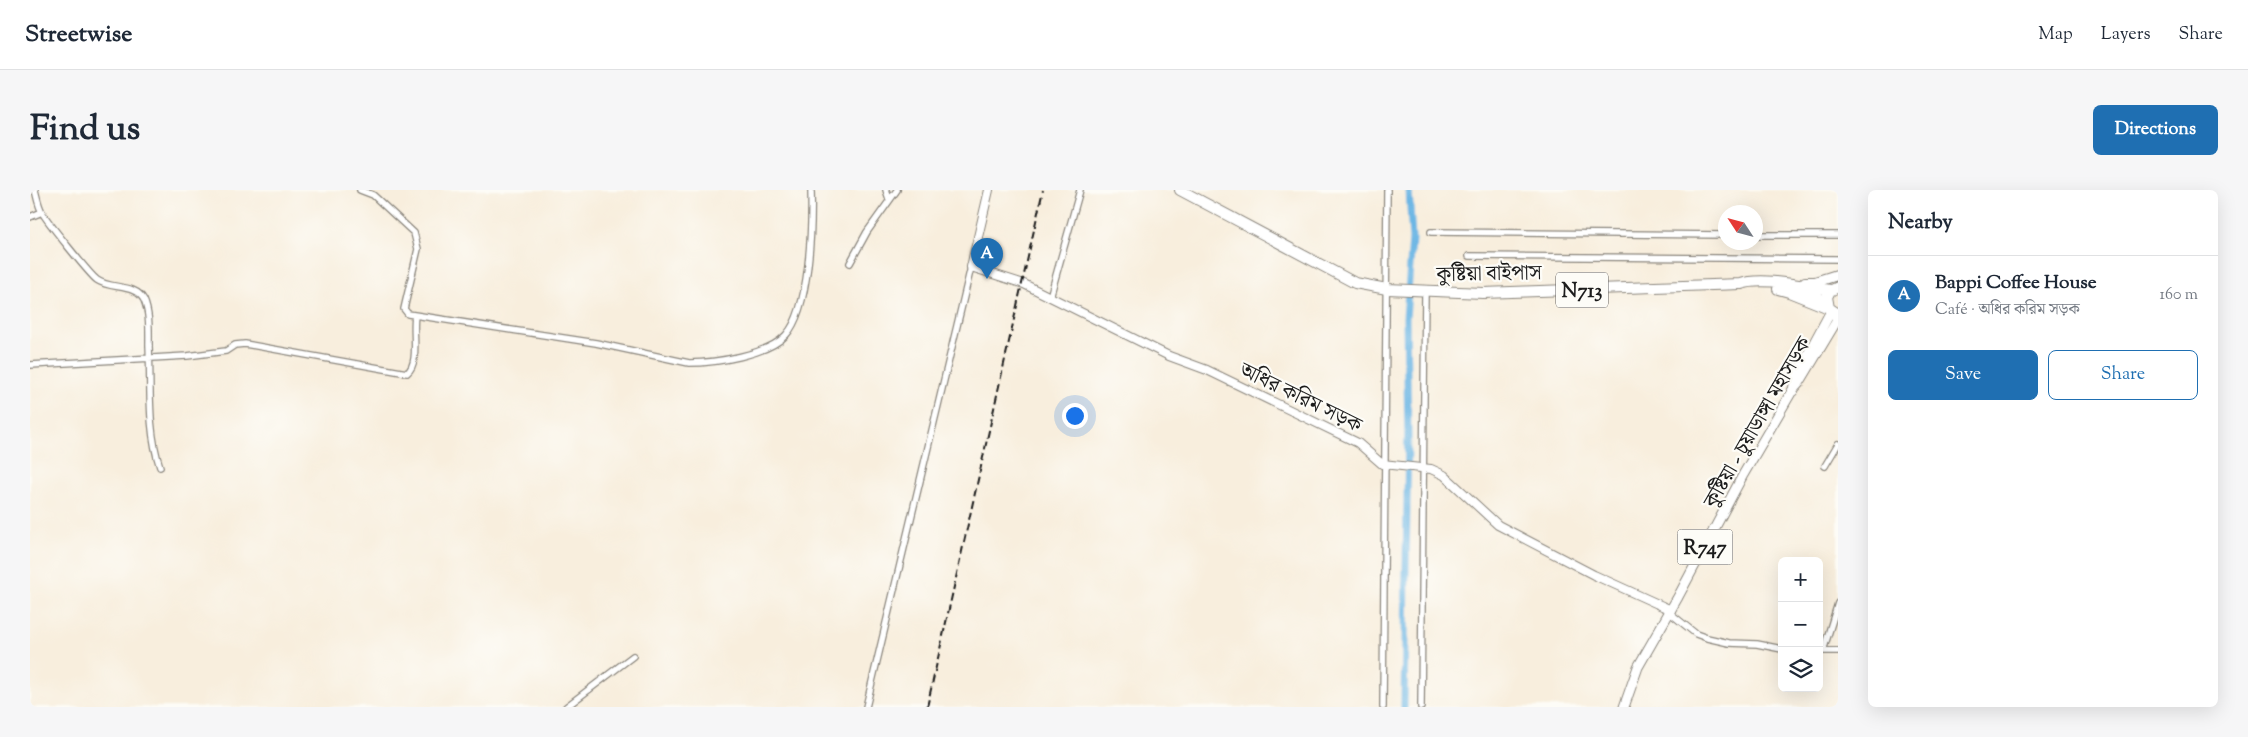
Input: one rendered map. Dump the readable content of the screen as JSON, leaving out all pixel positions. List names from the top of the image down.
{
  "streets": {
    "highway": ["কুষ্টিয়া বাইপাস", "N713"],
    "main road": ["অধির করিম সড়ক", "কুষ্টিয়া - চুয়াডাঙ্গা মহাসড়ক", "R747"]
  },
  "north": "top left",
  "page": {
    "header": "Streetwise",
    "nav": ["Map", "Layers", "Share"],
    "title": "Find us",
    "buttons": [
      "Directions",
      ["Save", "Share"]
    ],
    "heading": "Nearby",
    "pins": "A",
    "list": [
      {
        "mark": "A",
        "name": "Bappi Coffee House",
        "note": "Café · অধির করিম সড়ক",
        "value": "160 m"
      }
    ],
    "map_buttons": ["+", "−"]
  }
}
